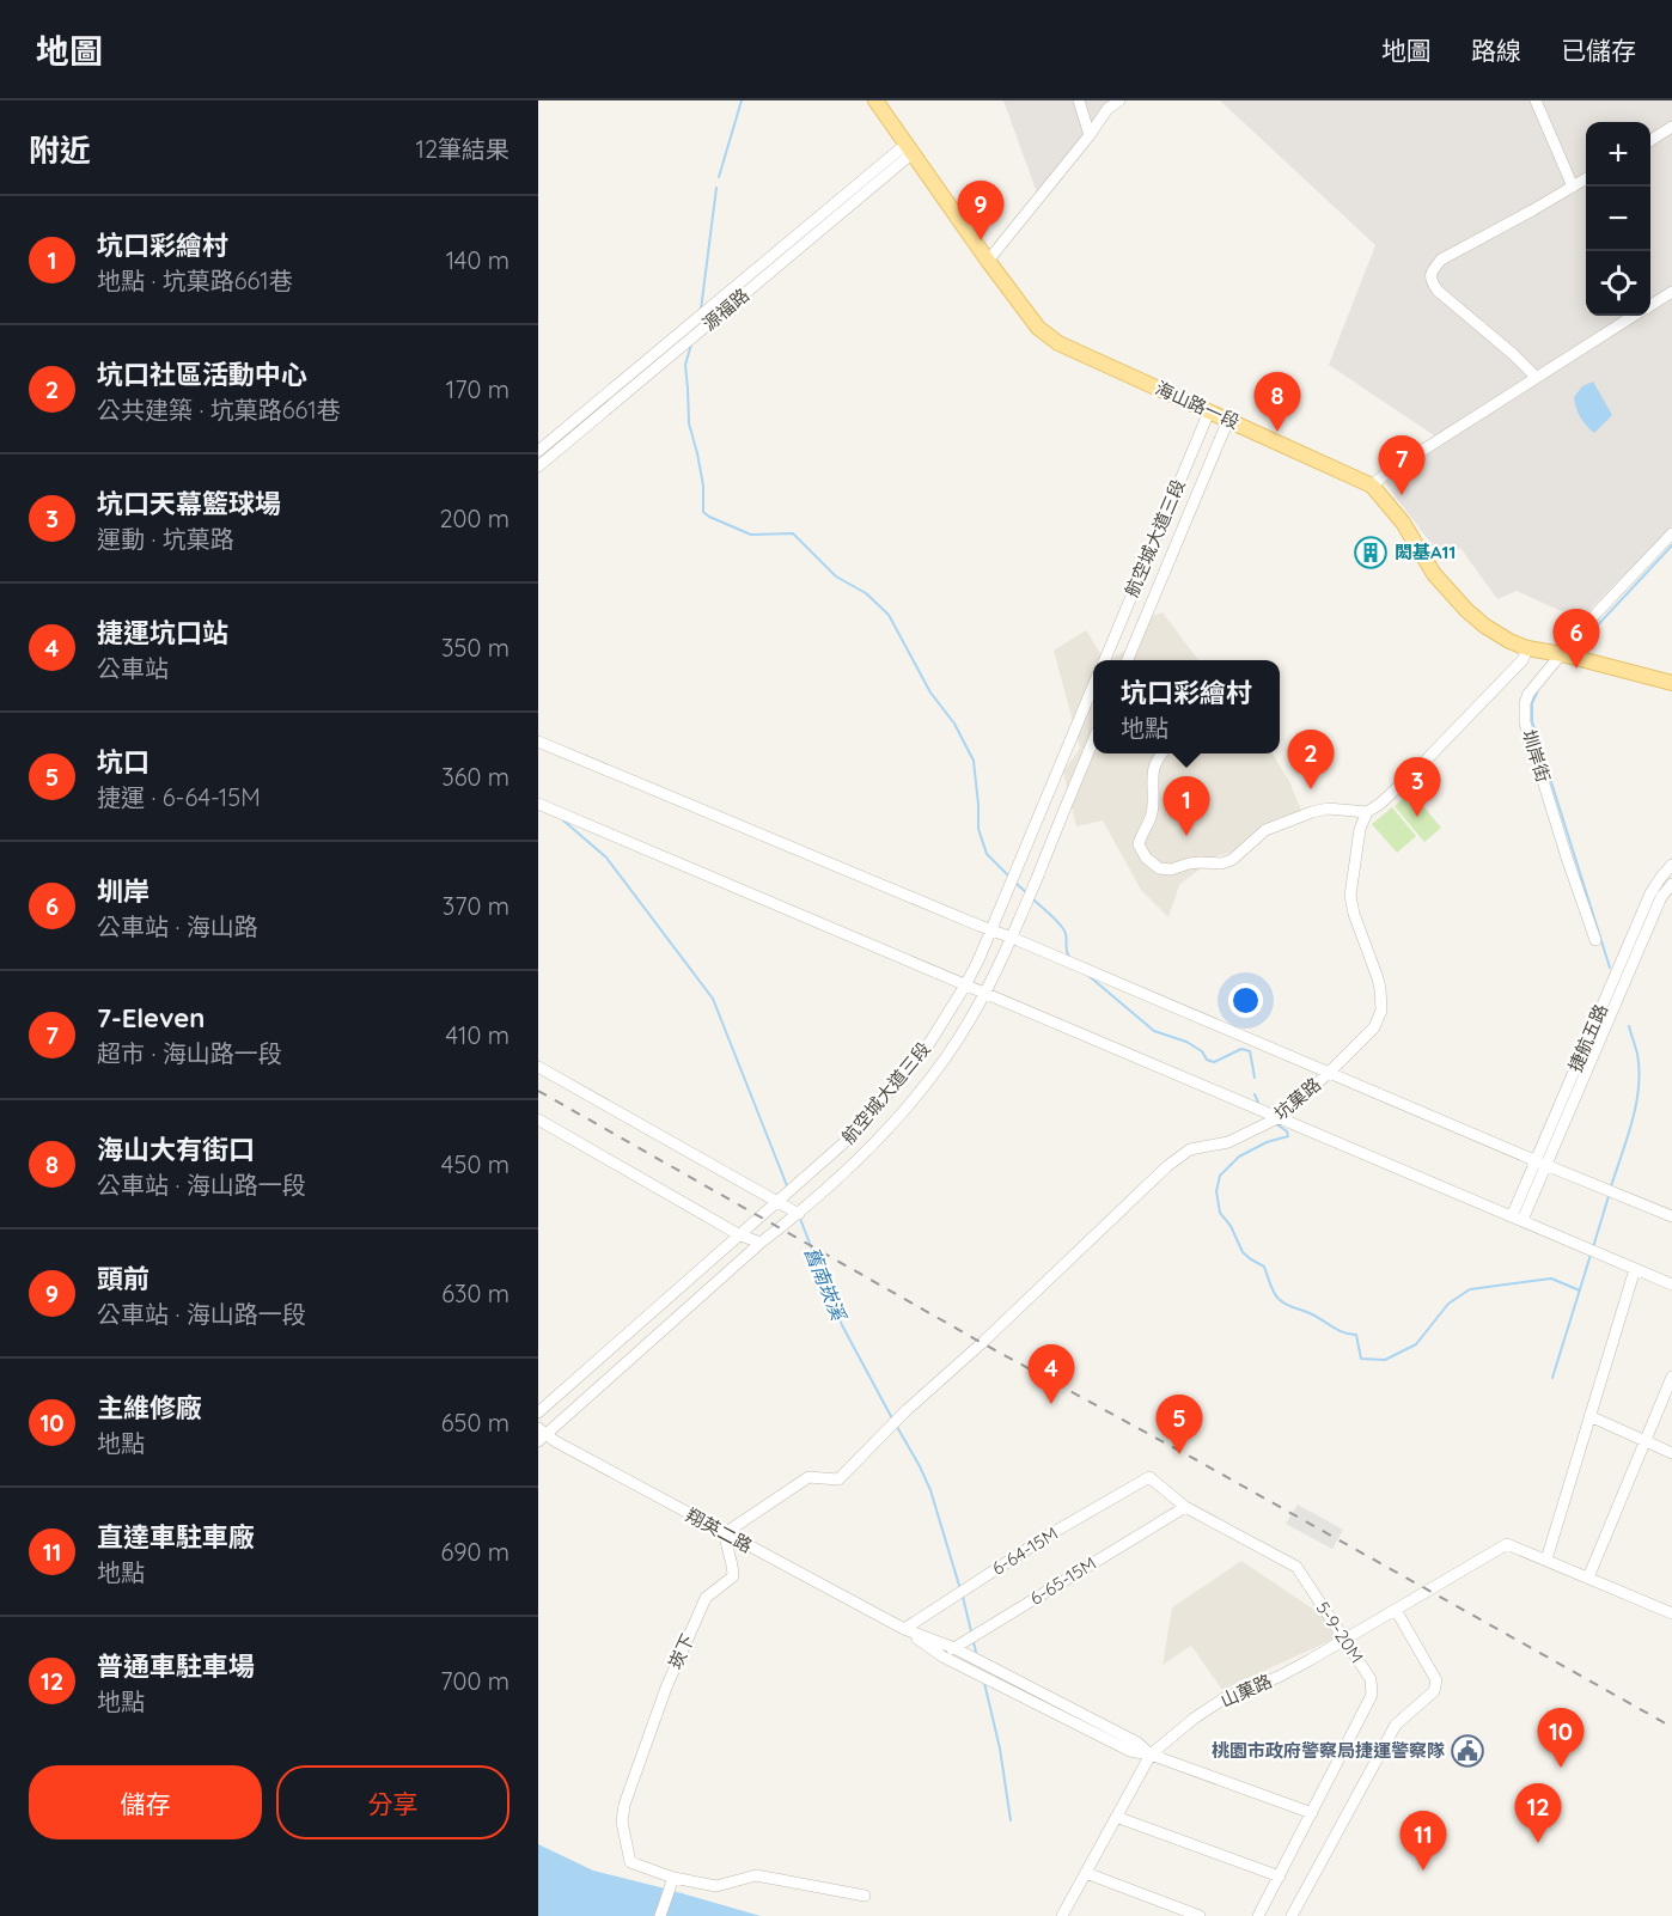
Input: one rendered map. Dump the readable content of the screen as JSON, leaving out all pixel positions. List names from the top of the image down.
{
  "streets": {
    "main road": ["海山路一段"],
    "street": [
      "源福路",
      "航空城大道三段",
      "圳岸街",
      "捷航五路",
      "坑菓路",
      "翔英二路",
      "6-64-15M",
      "6-65-15M",
      "5-9-20M",
      "崁下",
      "山菓路"
    ]
  },
  "crossings": [
    ["源福路", "海山路一段"],
    ["海山路一段", "航空城大道三段"],
    ["海山路一段", "圳岸街"],
    ["航空城大道三段", "翔英二路"],
    ["坑菓路", "翔英二路"],
    ["坑菓路", "崁下"],
    ["翔英二路", "6-64-15M"],
    ["翔英二路", "6-65-15M"],
    ["翔英二路", "5-9-20M"],
    ["翔英二路", "崁下"],
    ["翔英二路", "山菓路"],
    ["6-64-15M", "5-9-20M"],
    ["6-65-15M", "5-9-20M"],
    ["5-9-20M", "山菓路"]
  ],
  "water": ["舊南崁溪"],
  "places": {
    "building": ["閎基A11"],
    "public building": ["桃園市政府警察局捷運警察隊"]
  },
  "page": {
    "header": "地圖",
    "nav": ["地圖", "路線", "已儲存"],
    "heading": ["附近", "12筆結果"],
    "map_buttons": ["+", "−"],
    "pins": [
      "9",
      "8",
      "7",
      "6",
      "2",
      "3",
      "1",
      "4",
      "5",
      "10",
      "12",
      "11"
    ],
    "list": [
      {
        "mark": "1",
        "name": "坑口彩繪村",
        "note": "地點 · 坑菓路661巷",
        "value": "140 m"
      },
      {
        "mark": "2",
        "name": "坑口社區活動中心",
        "note": "公共建築 · 坑菓路661巷",
        "value": "170 m"
      },
      {
        "mark": "3",
        "name": "坑口天幕籃球場",
        "note": "運動 · 坑菓路",
        "value": "200 m"
      },
      {
        "mark": "4",
        "name": "捷運坑口站",
        "note": "公車站",
        "value": "350 m"
      },
      {
        "mark": "5",
        "name": "坑口",
        "note": "捷運 · 6-64-15M",
        "value": "360 m"
      },
      {
        "mark": "6",
        "name": "圳岸",
        "note": "公車站 · 海山路",
        "value": "370 m"
      },
      {
        "mark": "7",
        "name": "7-Eleven",
        "note": "超市 · 海山路一段",
        "value": "410 m"
      },
      {
        "mark": "8",
        "name": "海山大有街口",
        "note": "公車站 · 海山路一段",
        "value": "450 m"
      },
      {
        "mark": "9",
        "name": "頭前",
        "note": "公車站 · 海山路一段",
        "value": "630 m"
      },
      {
        "mark": "10",
        "name": "主維修廠",
        "note": "地點",
        "value": "650 m"
      },
      {
        "mark": "11",
        "name": "直達車駐車廠",
        "note": "地點",
        "value": "690 m"
      },
      {
        "mark": "12",
        "name": "普通車駐車場",
        "note": "地點",
        "value": "700 m"
      }
    ],
    "popup": ["坑口彩繪村", "地點"],
    "buttons": ["儲存", "分享"]
  }
}
